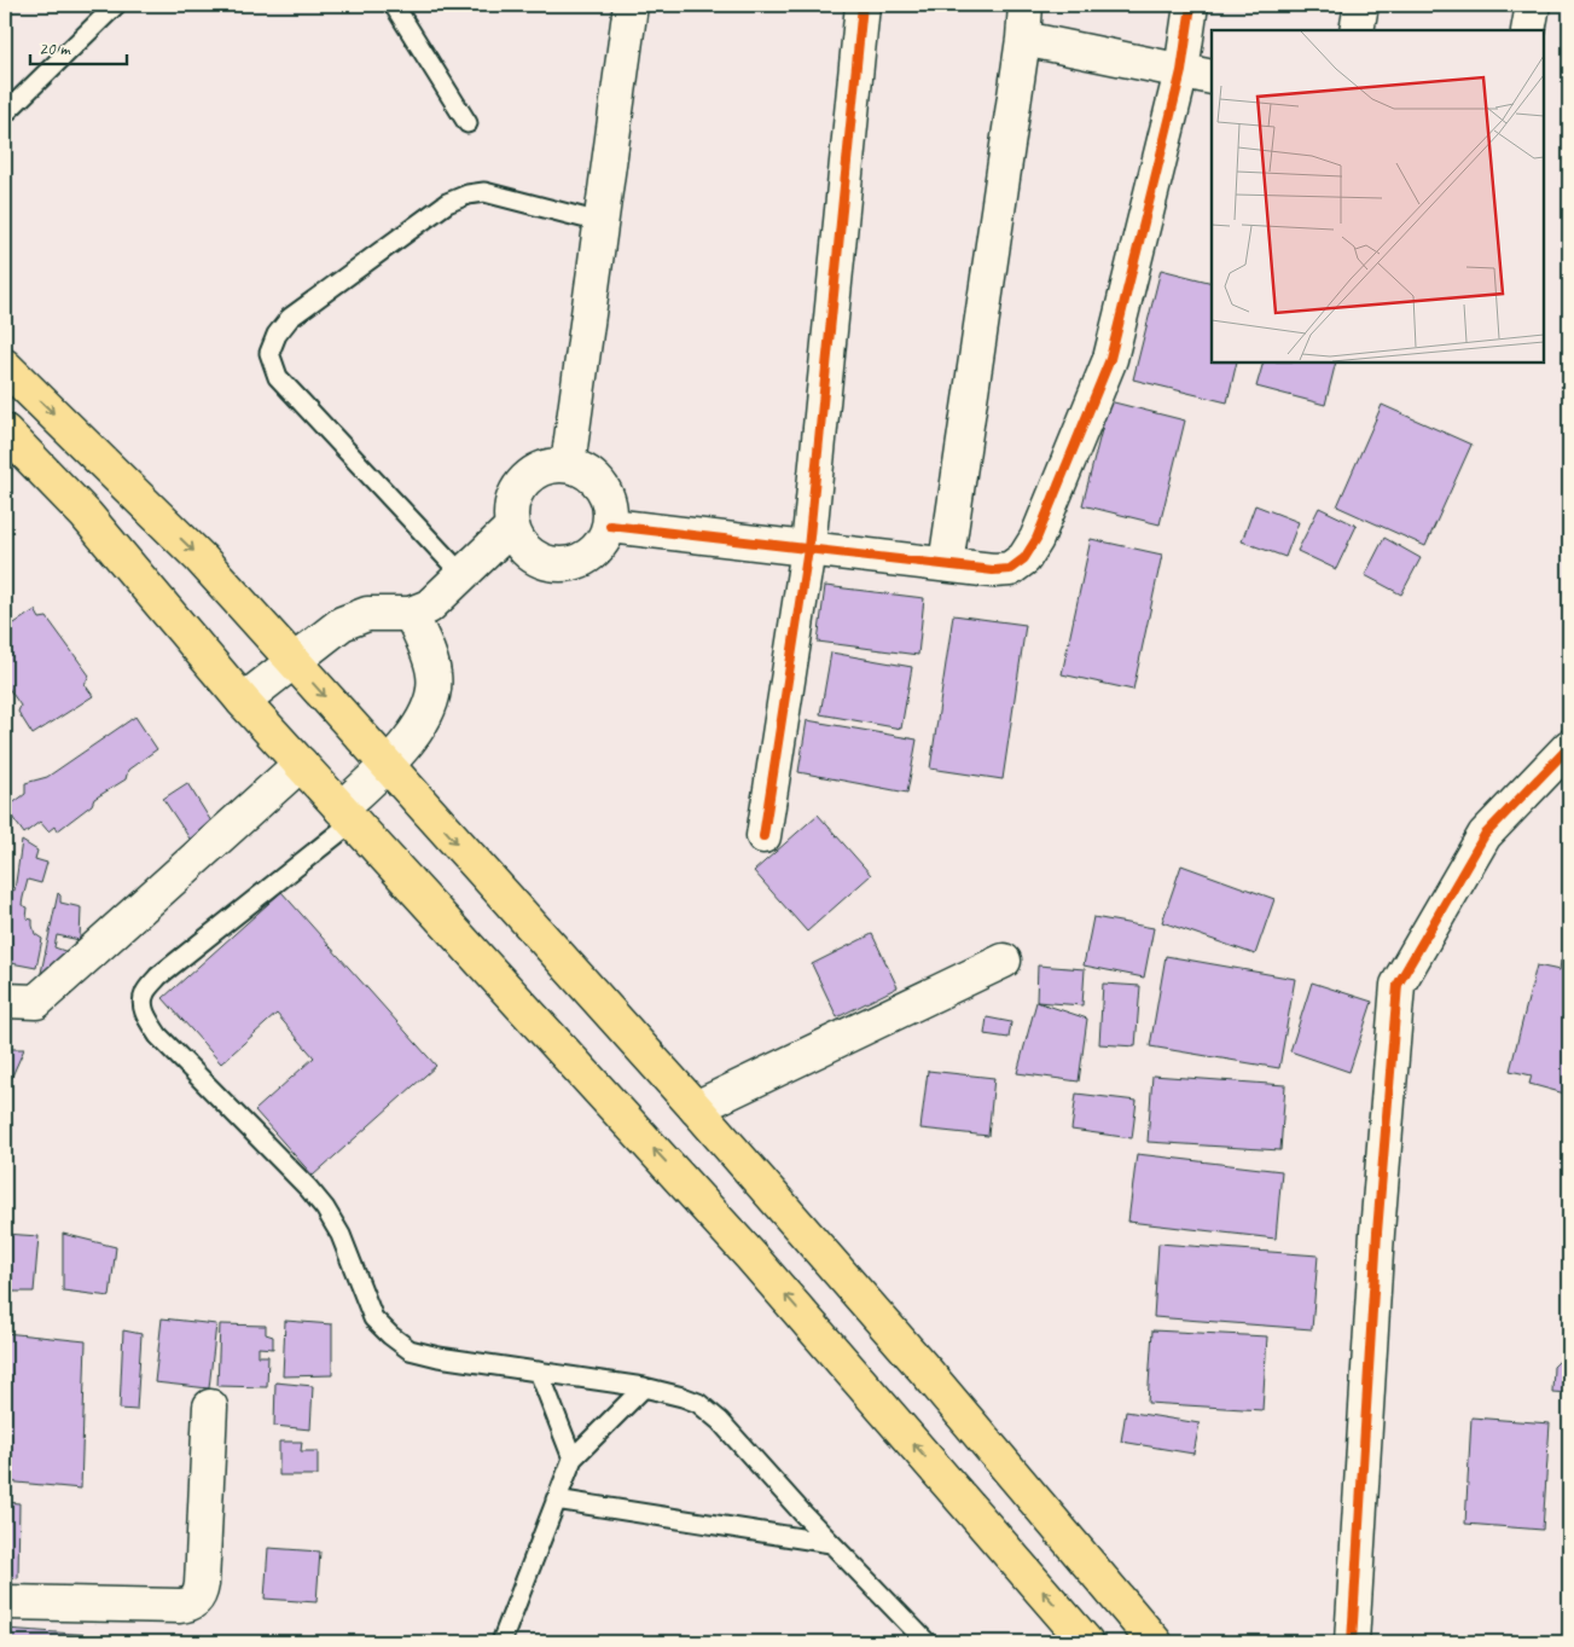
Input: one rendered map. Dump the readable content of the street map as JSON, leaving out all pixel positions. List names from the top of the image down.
{
  "scale_bar": "20 m"
}
